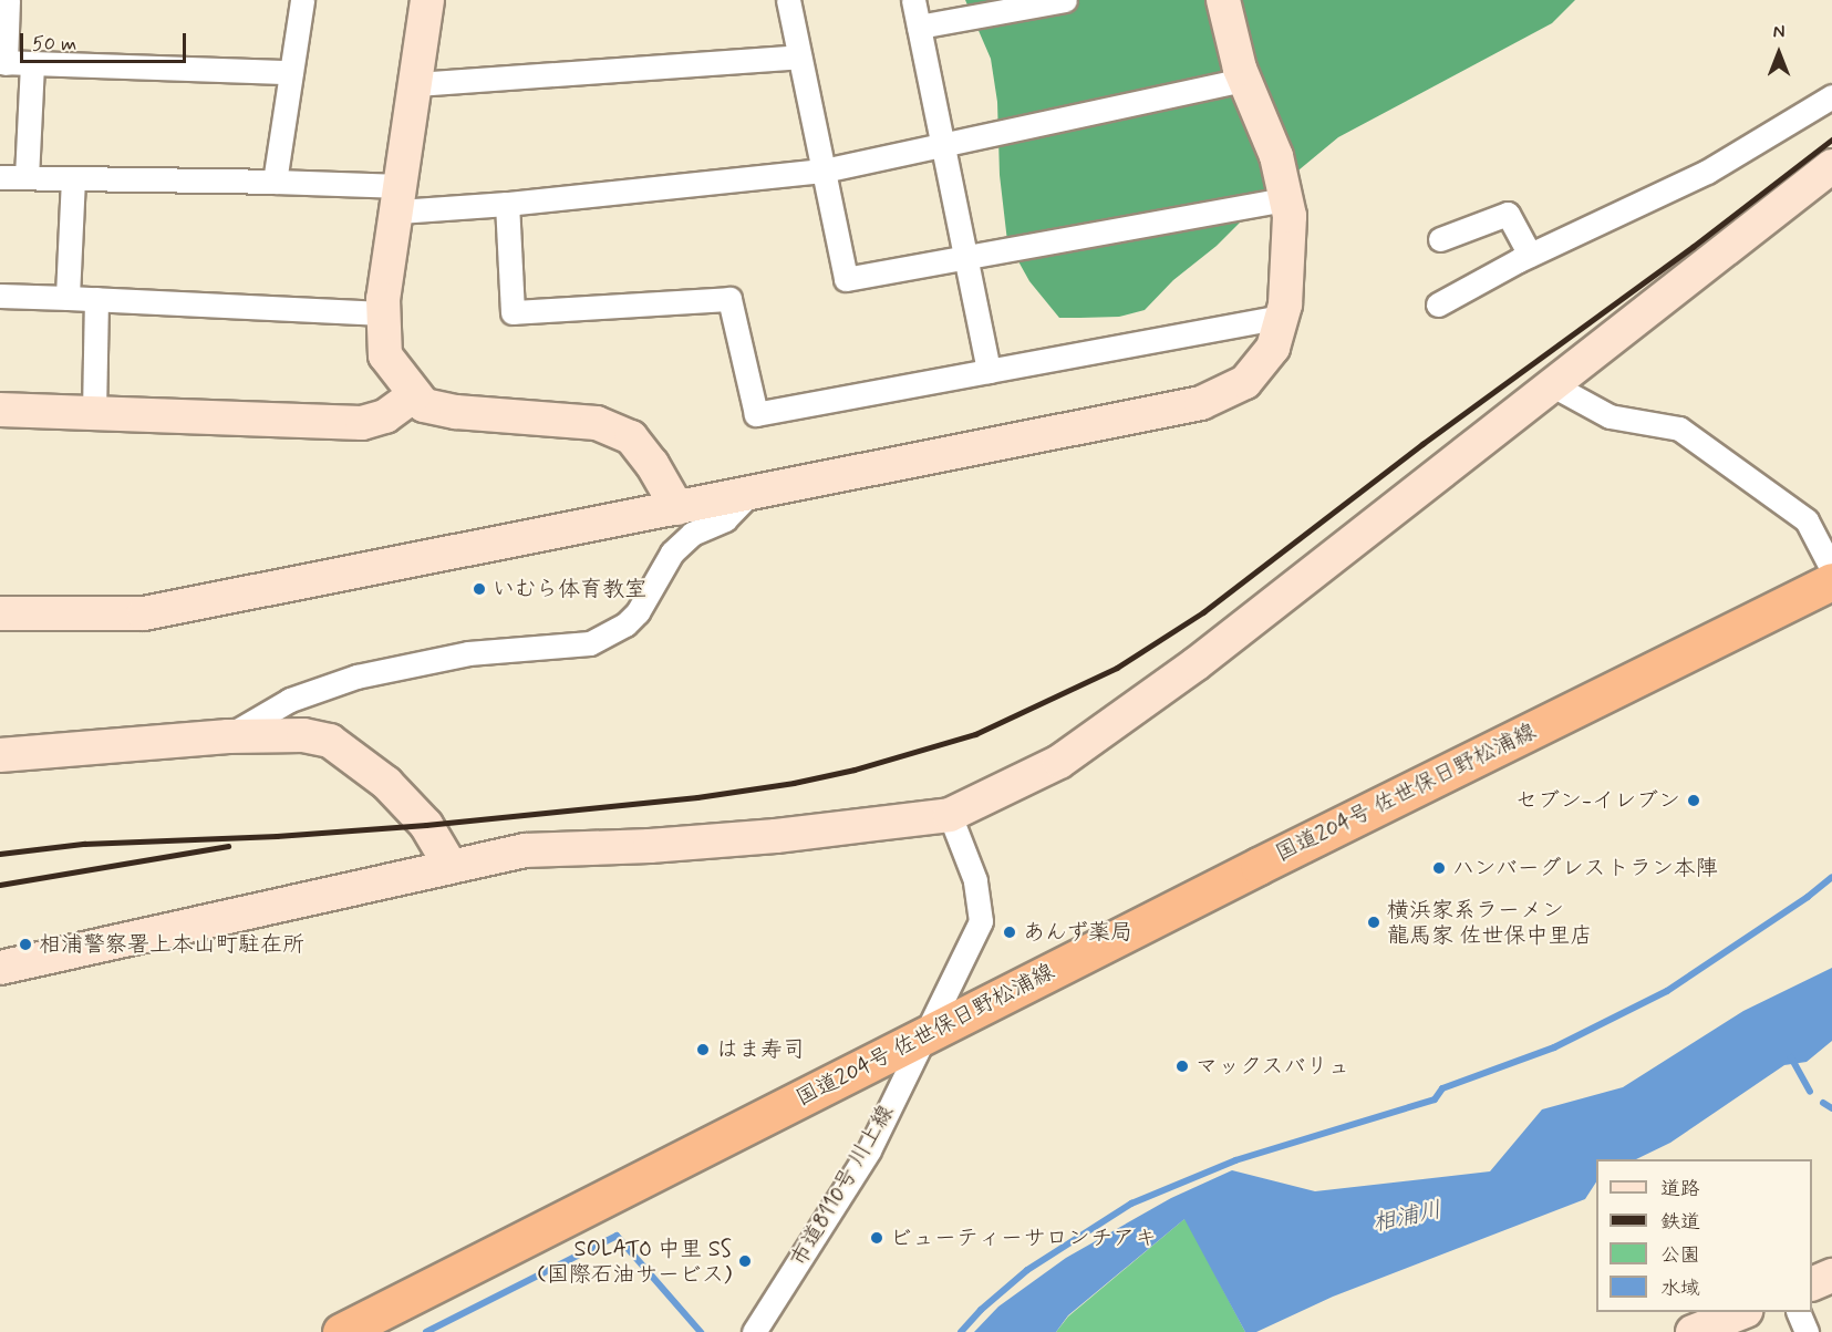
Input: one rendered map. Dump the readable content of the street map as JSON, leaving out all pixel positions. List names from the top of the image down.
{
  "streets": {
    "highway": ["国道204号 佐世保日野松浦線"],
    "street": ["市道8110号 川上線"]
  },
  "crossings": [
    ["国道204号 佐世保日野松浦線", "市道8110号 川上線"]
  ],
  "water": ["相浦川"],
  "places": [
    "いむら体育教室",
    "セブン-イレブン",
    "ハンバーグレストラン本陣",
    "横浜家系ラーメン 龍馬家 佐世保中里店",
    "あんず薬局",
    "相浦警察署上本山町駐在所",
    "はま寿司",
    "マックスバリュ",
    "ビューティーサロンチアキ",
    "SOLATO 中里 SS (国際石油サービス)"
  ],
  "legend": [
    "道路",
    "鉄道",
    "公園",
    "水域"
  ],
  "scale_bar": "50 m",
  "north": "top"
}
